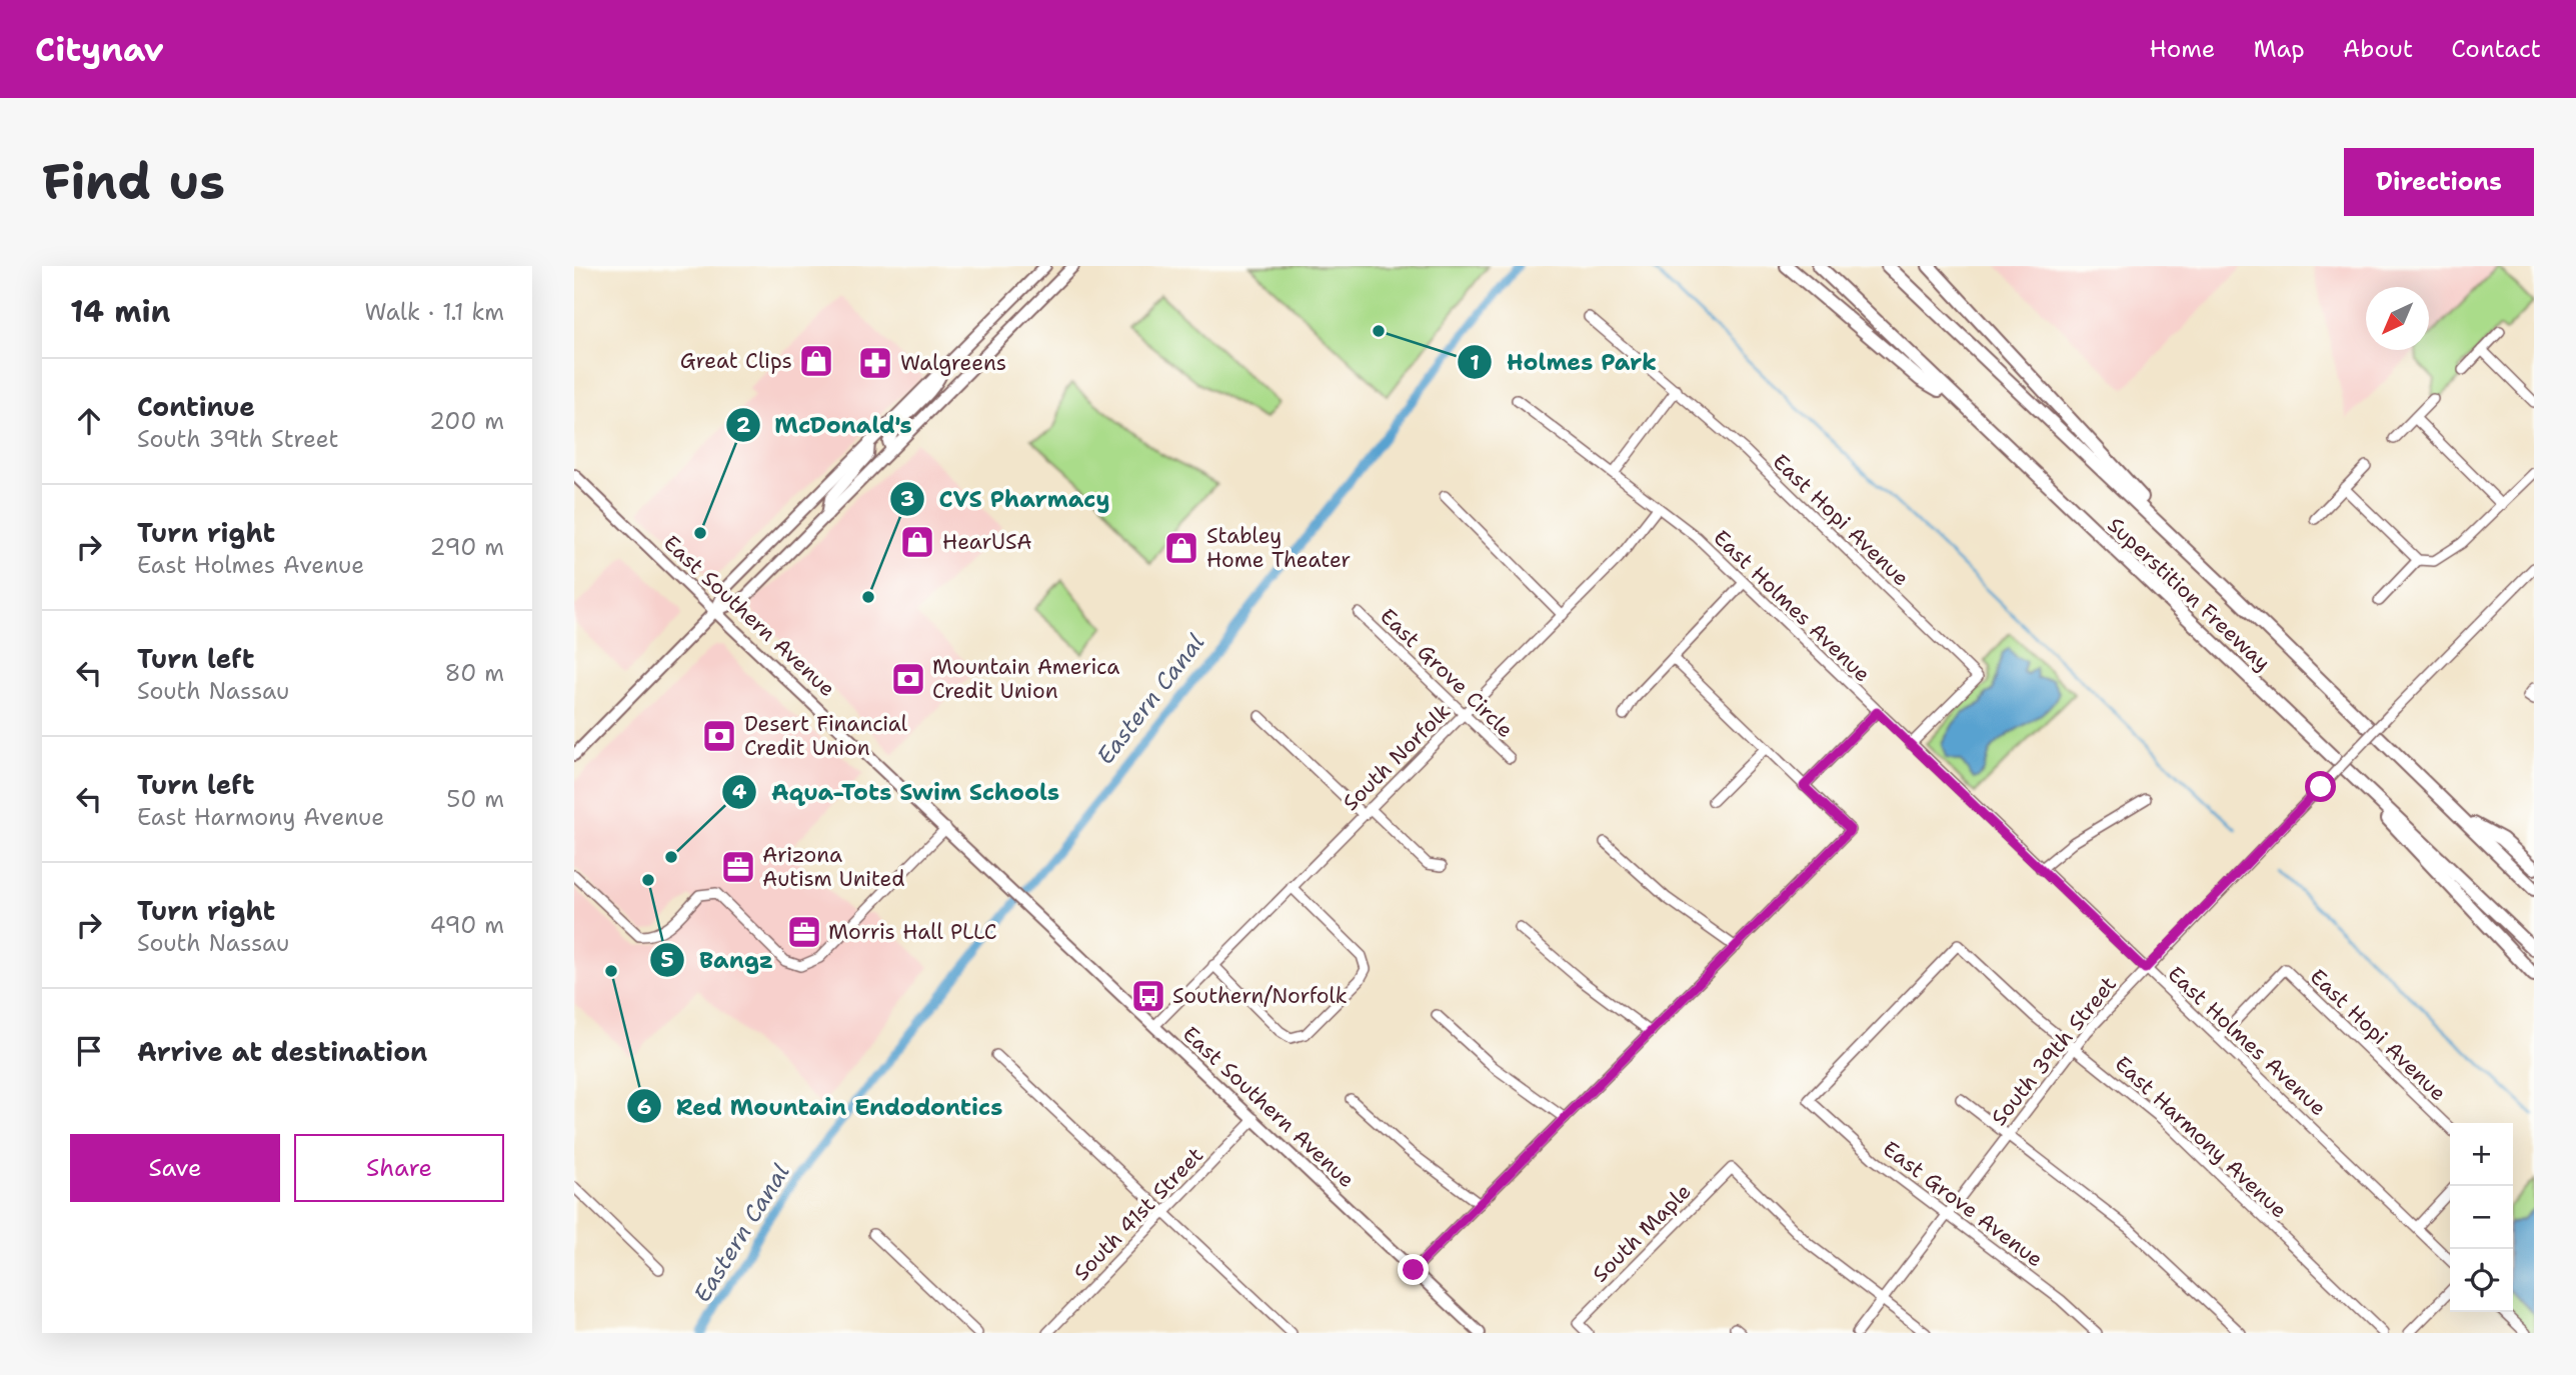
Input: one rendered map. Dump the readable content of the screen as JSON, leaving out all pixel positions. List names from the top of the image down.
{
  "streets": {
    "highway": ["Superstition Freeway"],
    "main road": ["East Southern Avenue"],
    "street": [
      "East Hopi Avenue",
      "East Holmes Avenue",
      "East Grove Circle",
      "South Norfolk",
      "South 39th Street",
      "East Harmony Avenue",
      "East Grove Avenue",
      "South 41st Street",
      "South Maple"
    ]
  },
  "crossings": [
    ["East Hopi Avenue", "East Holmes Avenue"],
    ["East Holmes Avenue", "South Norfolk"],
    ["East Holmes Avenue", "South 39th Street"],
    ["East Southern Avenue", "South Norfolk"],
    ["East Southern Avenue", "South 41st Street"],
    ["East Grove Circle", "South Norfolk"],
    ["South 39th Street", "East Harmony Avenue"],
    ["South 39th Street", "East Grove Avenue"],
    ["South 39th Street", "South Maple"],
    ["East Harmony Avenue", "East Grove Avenue"]
  ],
  "water": ["Eastern Canal"],
  "places": {
    "other": [
      "Holmes Park",
      "McDonald's",
      "CVS Pharmacy",
      "Aqua-Tots Swim Schools",
      "Bangz",
      "Red Mountain Endodontics"
    ],
    "shop": ["Great Clips", "HearUSA", "Stabley Home Theater"],
    "pharmacy": ["Walgreens"],
    "bank": ["Mountain America Credit Union", "Desert Financial Credit Union"],
    "office": ["Arizona Autism United", "Morris Hall PLLC"],
    "bus stop": ["Southern/Norfolk"]
  },
  "north": "bottom left",
  "page": {
    "header": "Citynav",
    "nav": [
      "Home",
      "Map",
      "About",
      "Contact"
    ],
    "buttons": [
      "Directions",
      ["Save", "Share"]
    ],
    "title": "Find us",
    "heading": ["14 min", "Walk · 1.1 km"],
    "list": [
      ["Continue", "South 39th Street", "200 m"],
      ["Turn right", "East Holmes Avenue", "290 m"],
      ["Turn left", "South Nassau", "80 m"],
      ["Turn left", "East Harmony Avenue", "50 m"],
      ["Turn right", "South Nassau", "490 m"],
      "Arrive at destination"
    ],
    "map_buttons": ["+", "−"]
  }
}
